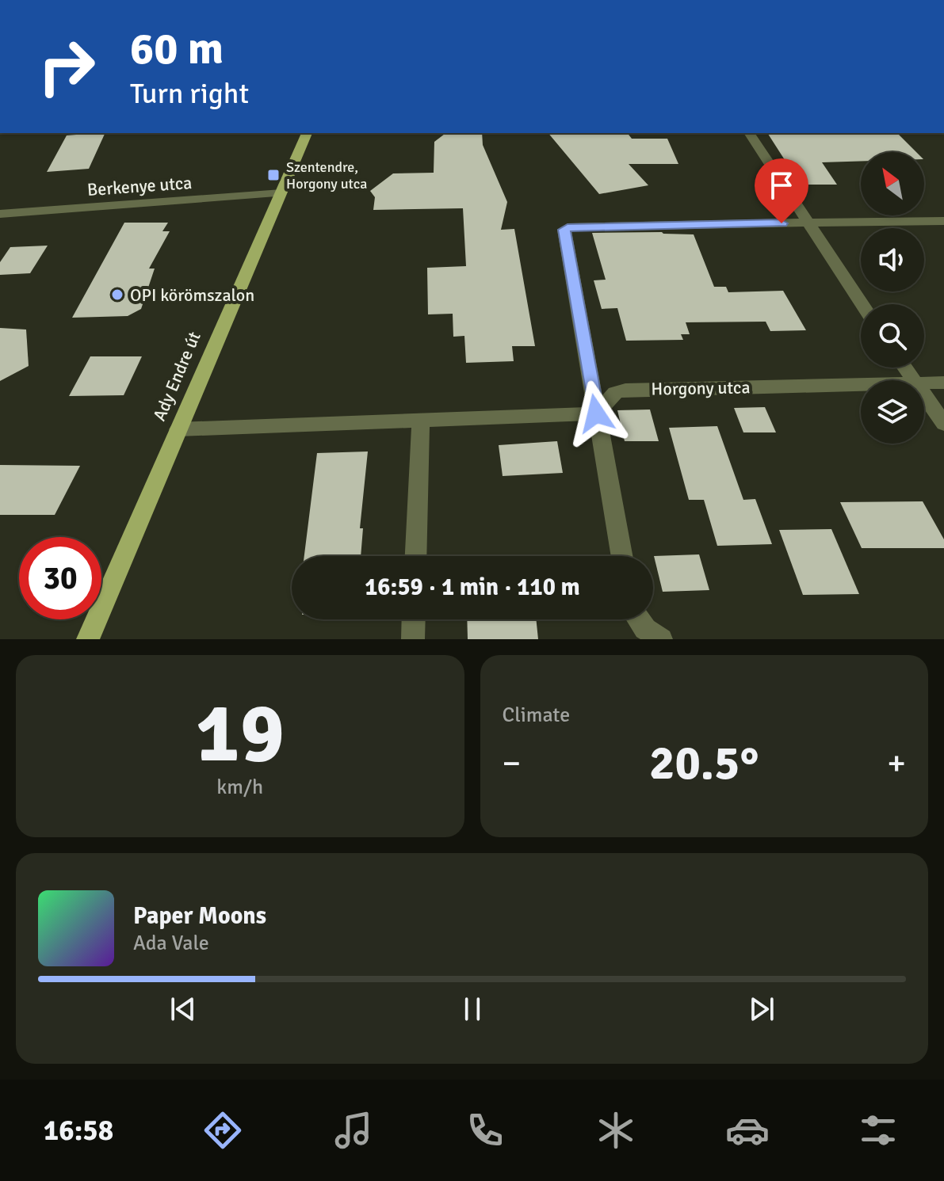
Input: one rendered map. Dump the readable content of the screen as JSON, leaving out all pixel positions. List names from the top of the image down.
{
  "streets": {
    "main road": ["Ady Endre út"],
    "street": ["Berkenye utca", "Horgony utca"]
  },
  "crossings": [
    ["Berkenye utca", "Ady Endre út"]
  ],
  "places": {
    "transit": ["Szentendre, Horgony utca"],
    "other": ["OPI körömszalon"]
  },
  "north": "top left",
  "page": {
    "turn": ["60 m", "Turn right"],
    "limit": "30",
    "trip": "16:59 · 1 min · 110 m",
    "tile": [
      ["19", "km/h"],
      "Climate"
    ],
    "heat": ["−", "20.5°", "+"],
    "song": ["Paper Moons", "Ada Vale"],
    "tabs": "16:58"
  }
}
